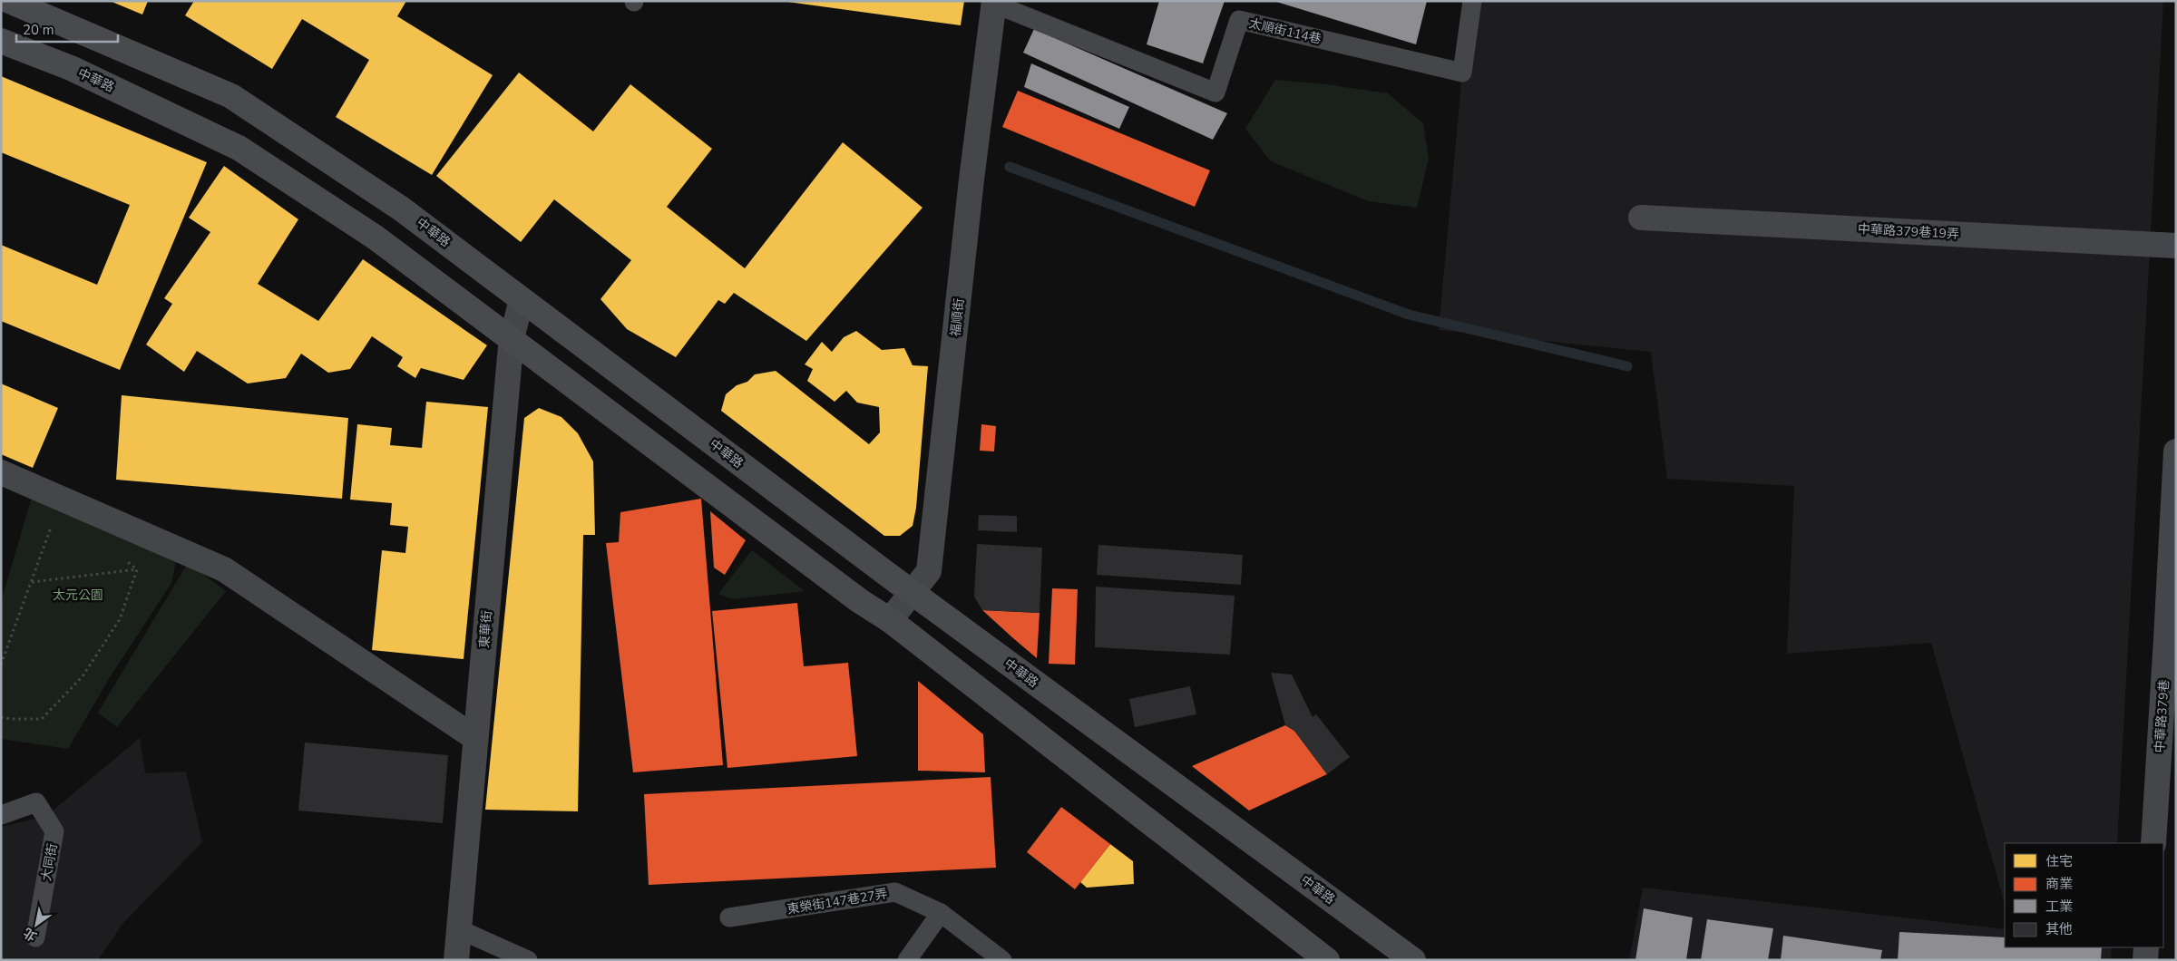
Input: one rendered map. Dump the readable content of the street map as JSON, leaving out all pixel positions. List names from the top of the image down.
{
  "streets": {
    "street": [
      "中華路",
      "中華路379巷19弄",
      "福順街",
      "東華街",
      "中華路379巷"
    ],
    "lane": ["太順街114巷", "大同街", "東榮街147巷27弄"]
  },
  "crossings": [
    ["太順街114巷", "福順街"],
    ["中華路", "福順街"],
    ["中華路", "東華街"]
  ],
  "parks": ["太元公園"],
  "legend": [
    "住宅",
    "商業",
    "工業",
    "其他"
  ],
  "scale_bar": "20 m",
  "north": "bottom left"
}
